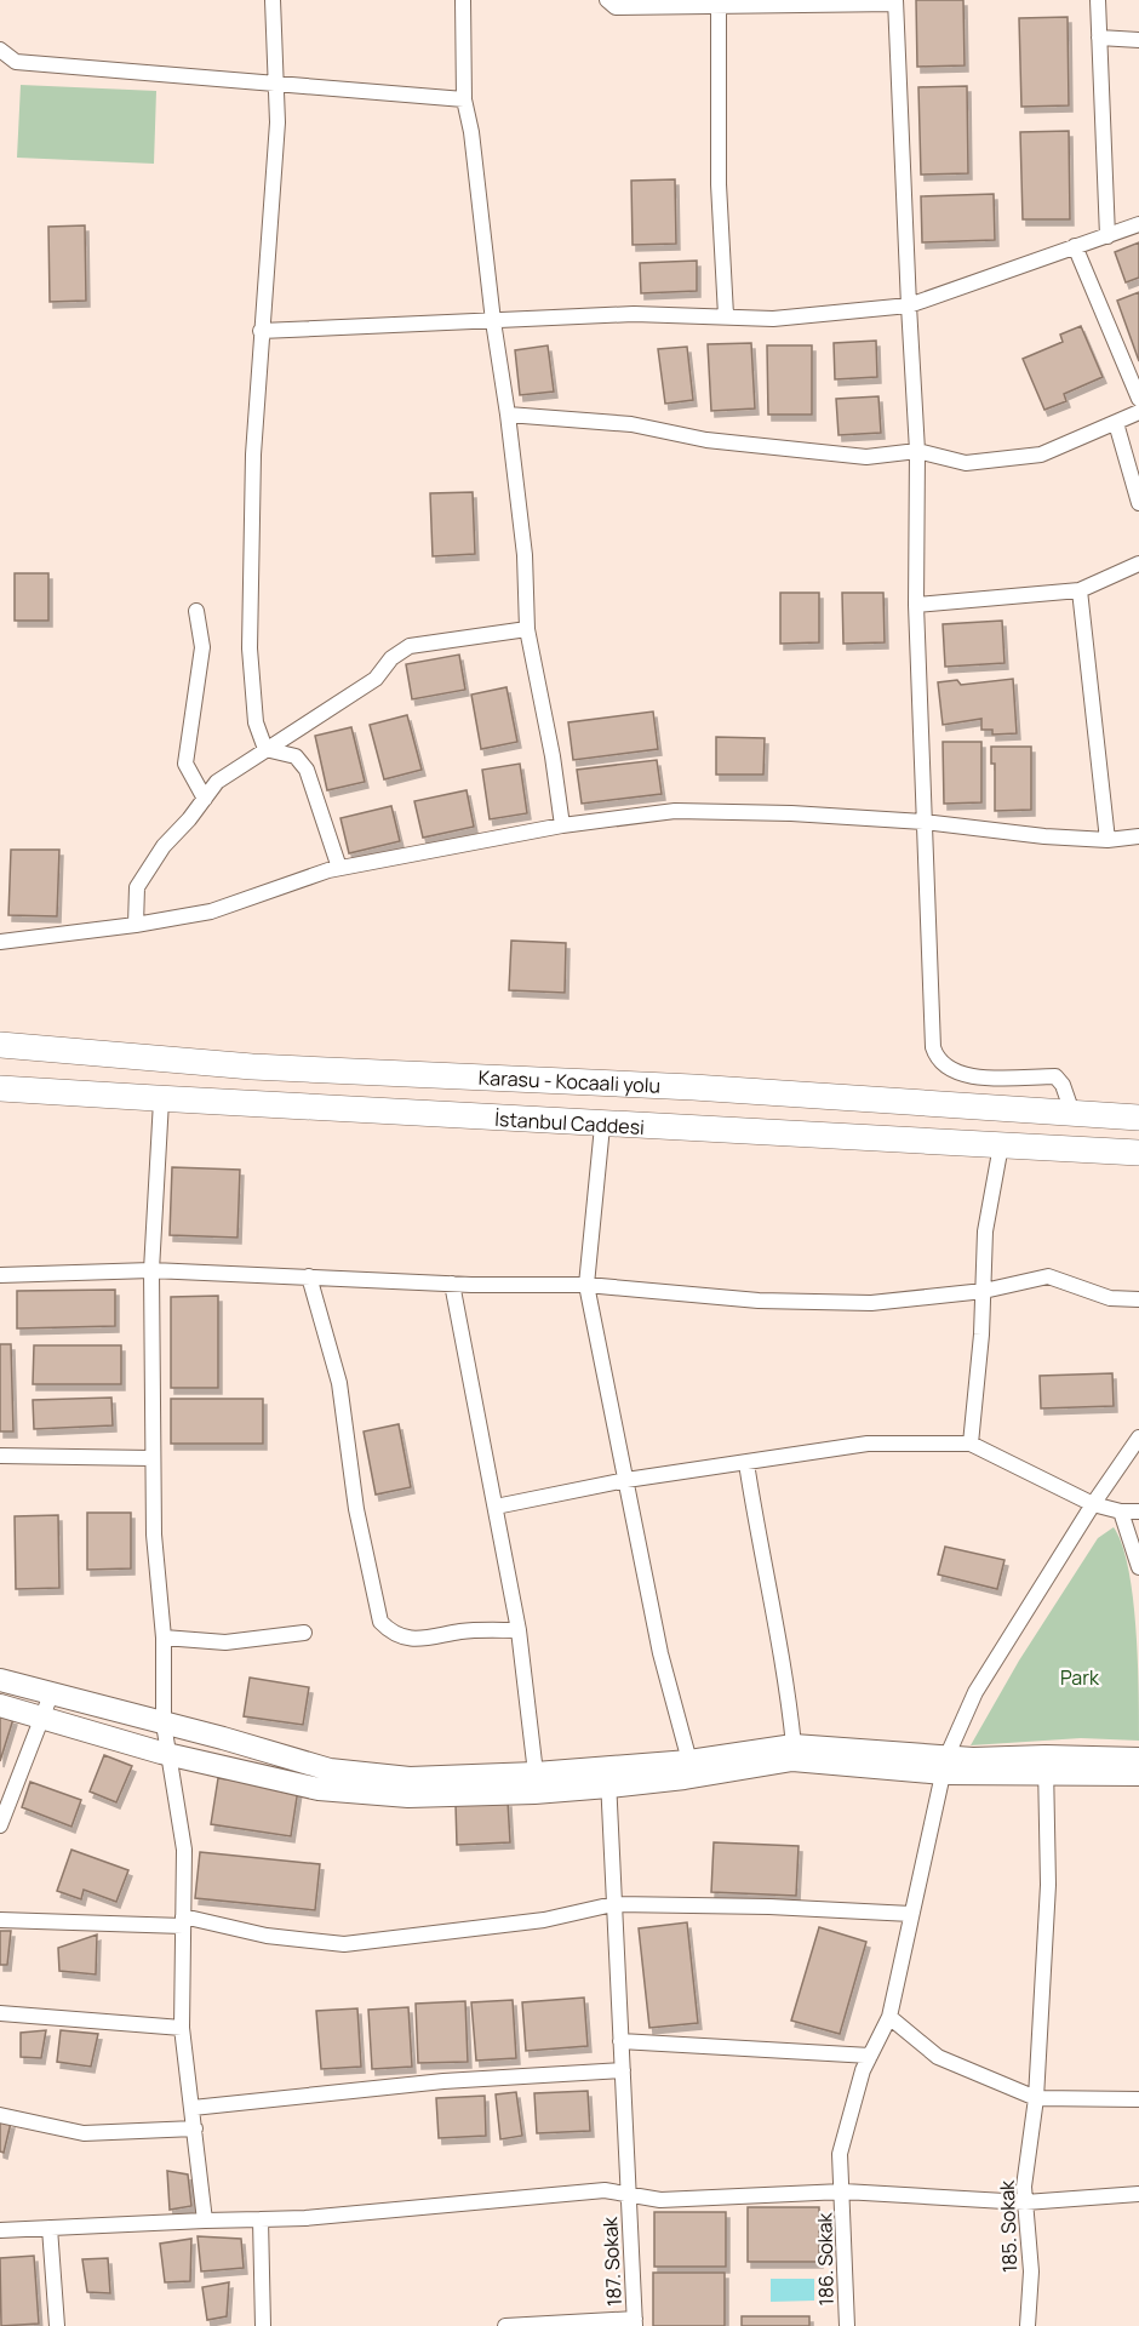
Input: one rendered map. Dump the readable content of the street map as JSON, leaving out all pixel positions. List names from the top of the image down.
{
  "streets": {
    "highway": ["Karasu - Kocaali yolu", "İstanbul Caddesi"],
    "street": ["185. Sokak", "186. Sokak", "187. Sokak"]
  },
  "parks": ["Park"]
}
